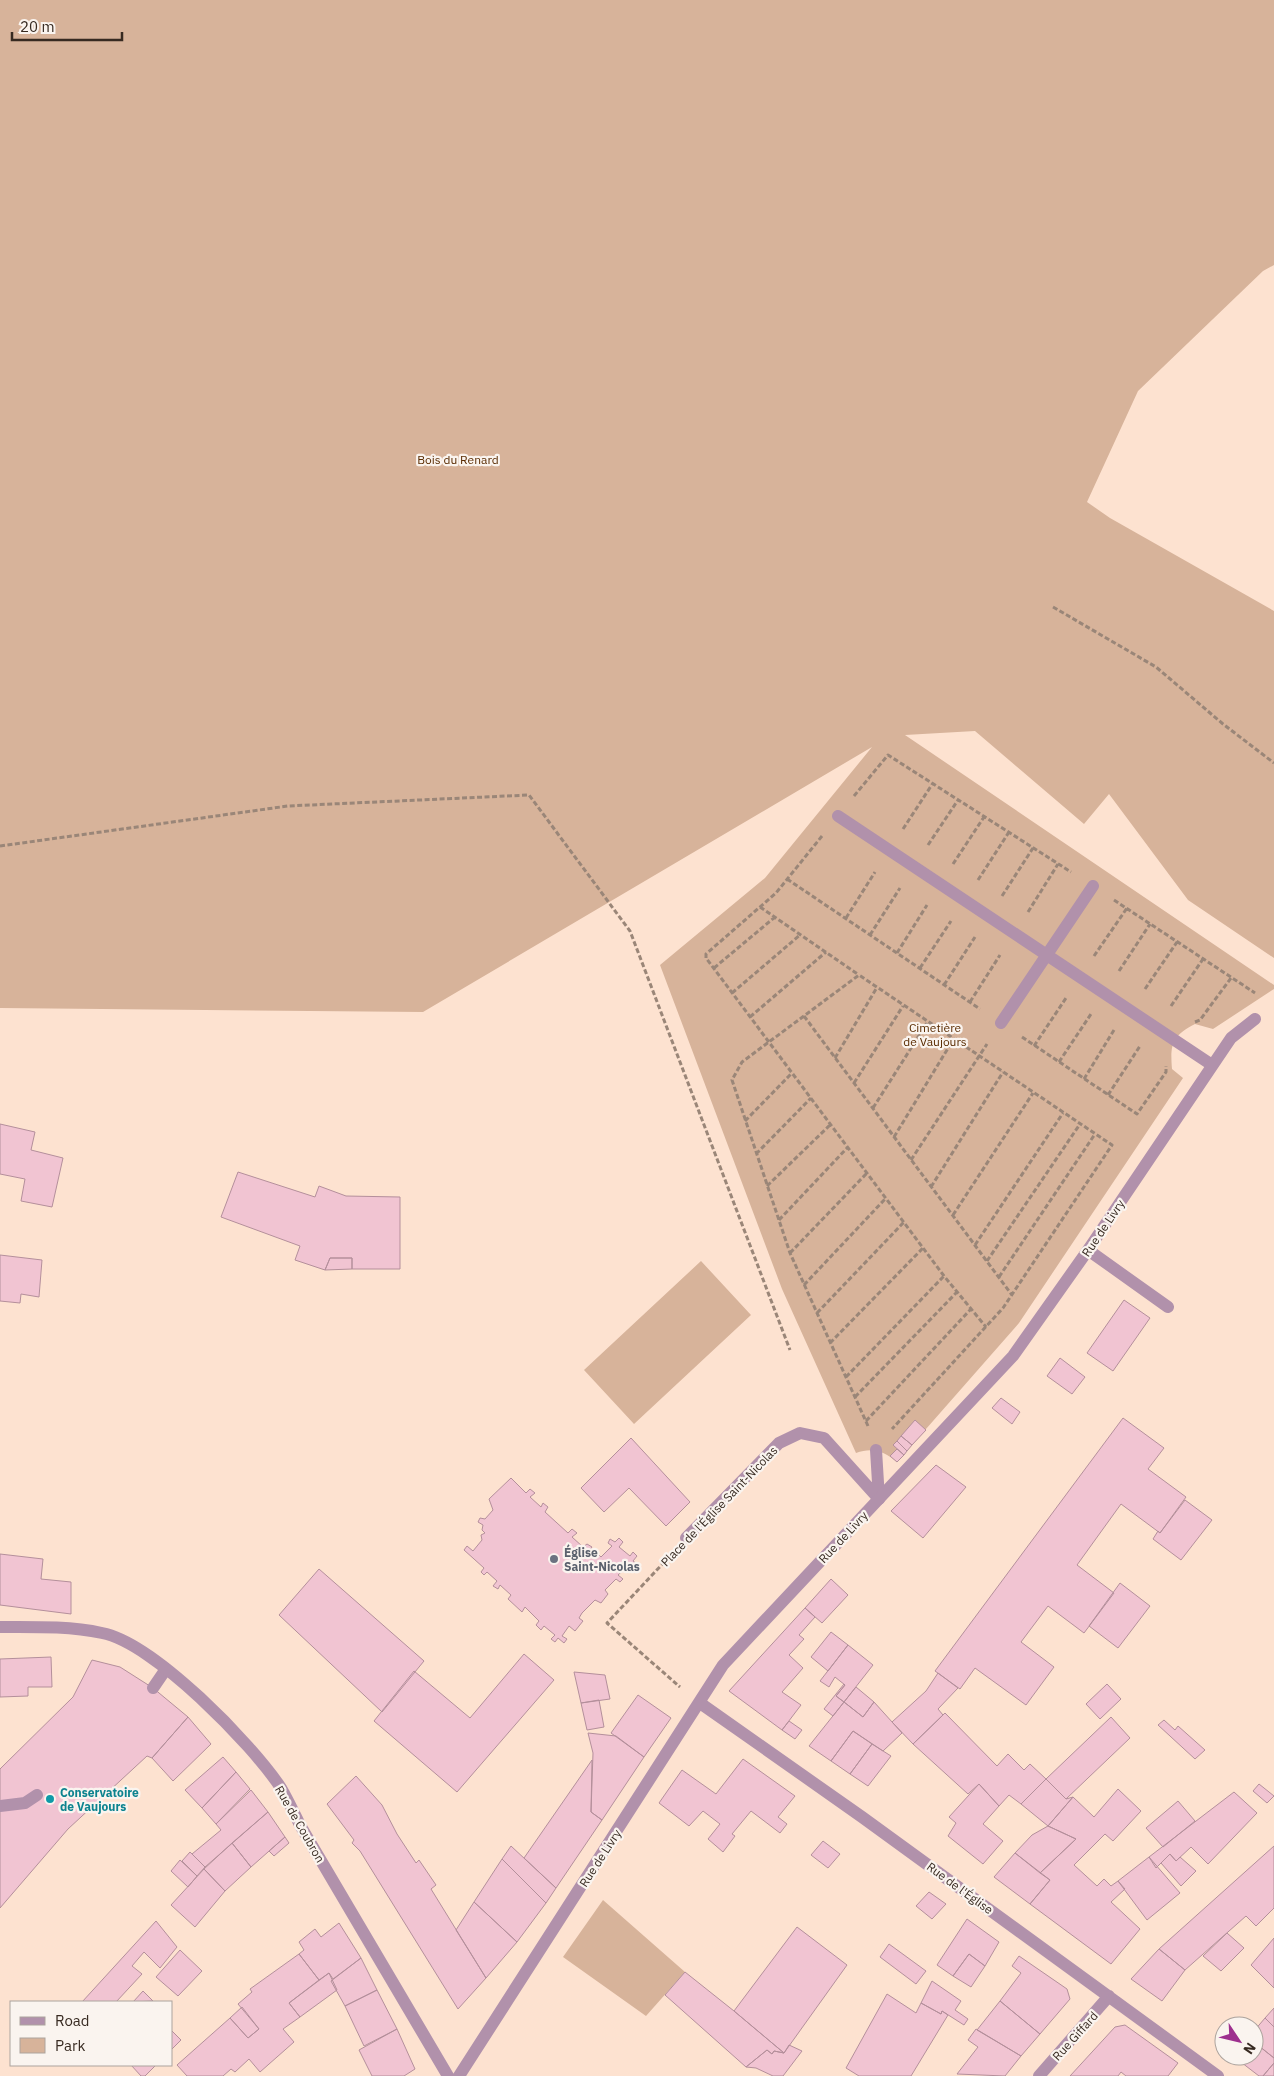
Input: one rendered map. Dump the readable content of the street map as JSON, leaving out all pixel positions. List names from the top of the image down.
{
  "streets": {
    "street": [
      "Rue de Livry",
      "Place de l'Église Saint-Nicolas",
      "Rue de Coubron",
      "Rue de l'Église",
      "Rue Giffard"
    ]
  },
  "crossings": [
    ["Rue de Livry", "Place de l'Église Saint-Nicolas"],
    ["Rue de Livry", "Rue de l'Église"],
    ["Place de l'Église Saint-Nicolas", "Rue de l'Église"],
    ["Rue de l'Église", "Rue Giffard"]
  ],
  "parks": ["Bois du Renard", "Cimetière de Vaujours"],
  "places": ["Église Saint-Nicolas", "Conservatoire de Vaujours"],
  "legend": ["Road", "Park"],
  "scale_bar": "20 m",
  "north": "bottom right"
}
